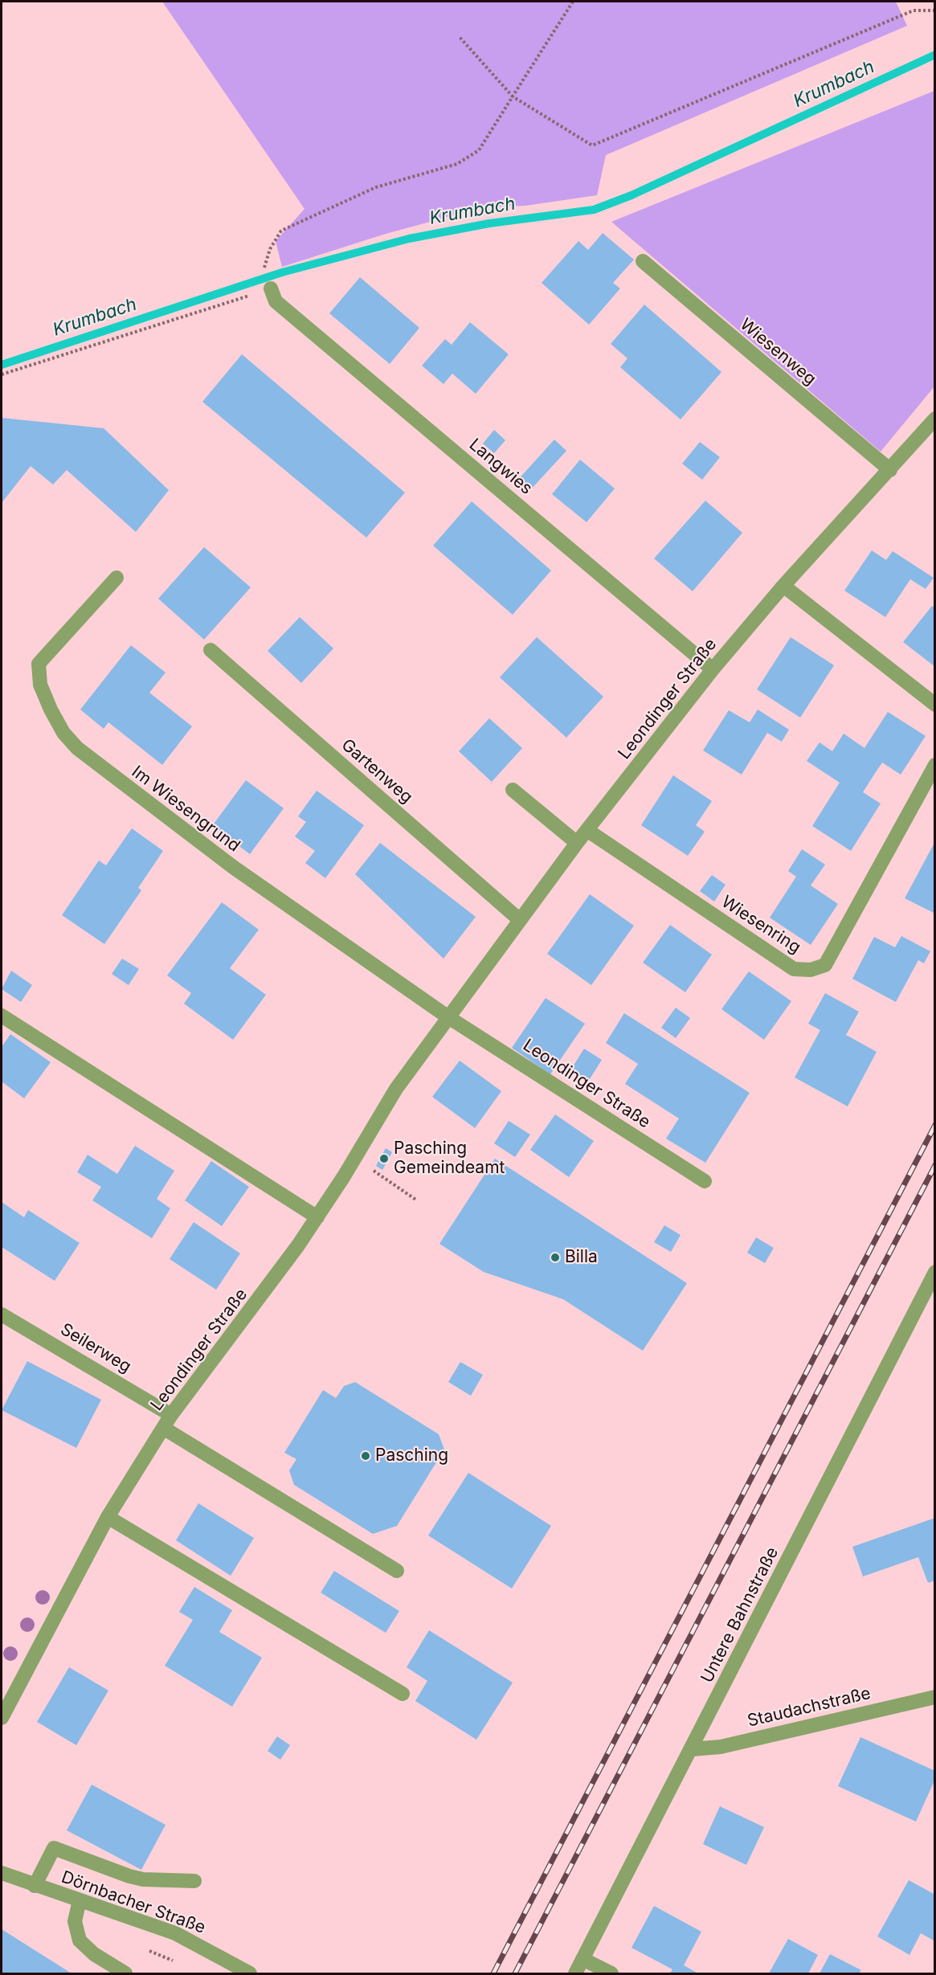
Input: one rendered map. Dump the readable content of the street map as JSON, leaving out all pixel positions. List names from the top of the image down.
{
  "streets": {
    "street": [
      "Wiesenweg",
      "Langwies",
      "Leondinger Straße",
      "Gartenweg",
      "Im Wiesengrund",
      "Wiesenring",
      "Seilerweg",
      "Untere Bahnstraße",
      "Staudachstraße",
      "Dörnbacher Straße"
    ]
  },
  "crossings": [
    ["Wiesenweg", "Leondinger Straße"],
    ["Langwies", "Leondinger Straße"],
    ["Leondinger Straße", "Gartenweg"],
    ["Leondinger Straße", "Im Wiesengrund"],
    ["Leondinger Straße", "Wiesenring"],
    ["Leondinger Straße", "Seilerweg"],
    ["Untere Bahnstraße", "Staudachstraße"]
  ],
  "water": ["Krumbach"],
  "places": ["Pasching Gemeindeamt", "Billa", "Pasching"]
}
